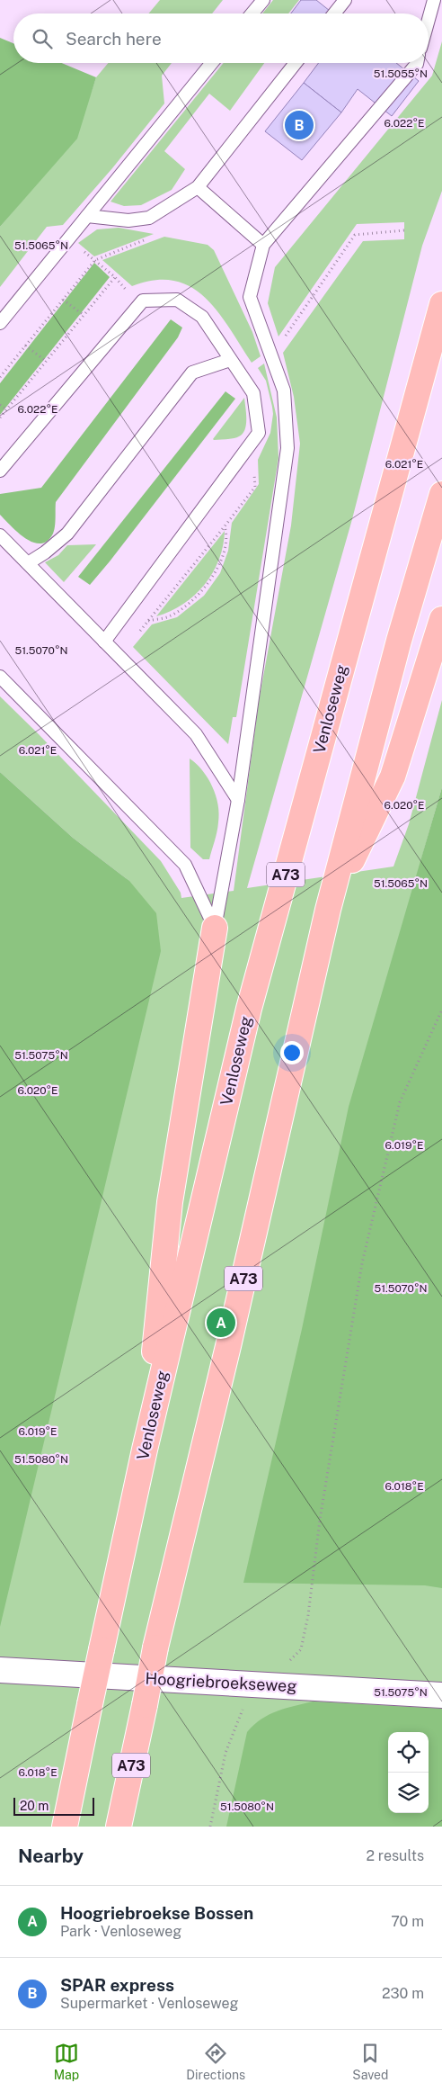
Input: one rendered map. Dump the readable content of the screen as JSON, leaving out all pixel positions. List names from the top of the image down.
{
  "streets": {
    "highway": ["Venloseweg", "A73"],
    "street": ["Hoogriebroekseweg"]
  },
  "crossings": [
    ["Venloseweg", "A73"]
  ],
  "scale_bar": "20 m",
  "page": {
    "search": "Search here",
    "pins": ["B", "A"],
    "scale": "20 m",
    "heading": ["Nearby", "2 results"],
    "list": [
      {
        "mark": "A",
        "name": "Hoogriebroekse Bossen",
        "note": "Park · Venloseweg",
        "value": "70 m"
      },
      {
        "mark": "B",
        "name": "SPAR express",
        "note": "Supermarket · Venloseweg",
        "value": "230 m"
      }
    ],
    "nav": ["Map", "Directions", "Saved"]
  },
  "coordinates": [
    "51.5055°N",
    "6.022°E",
    "51.5065°N",
    "6.021°E",
    "51.5070°N",
    "6.020°E",
    "51.5075°N",
    "6.019°E",
    "51.5080°N",
    "6.018°E"
  ]
}
